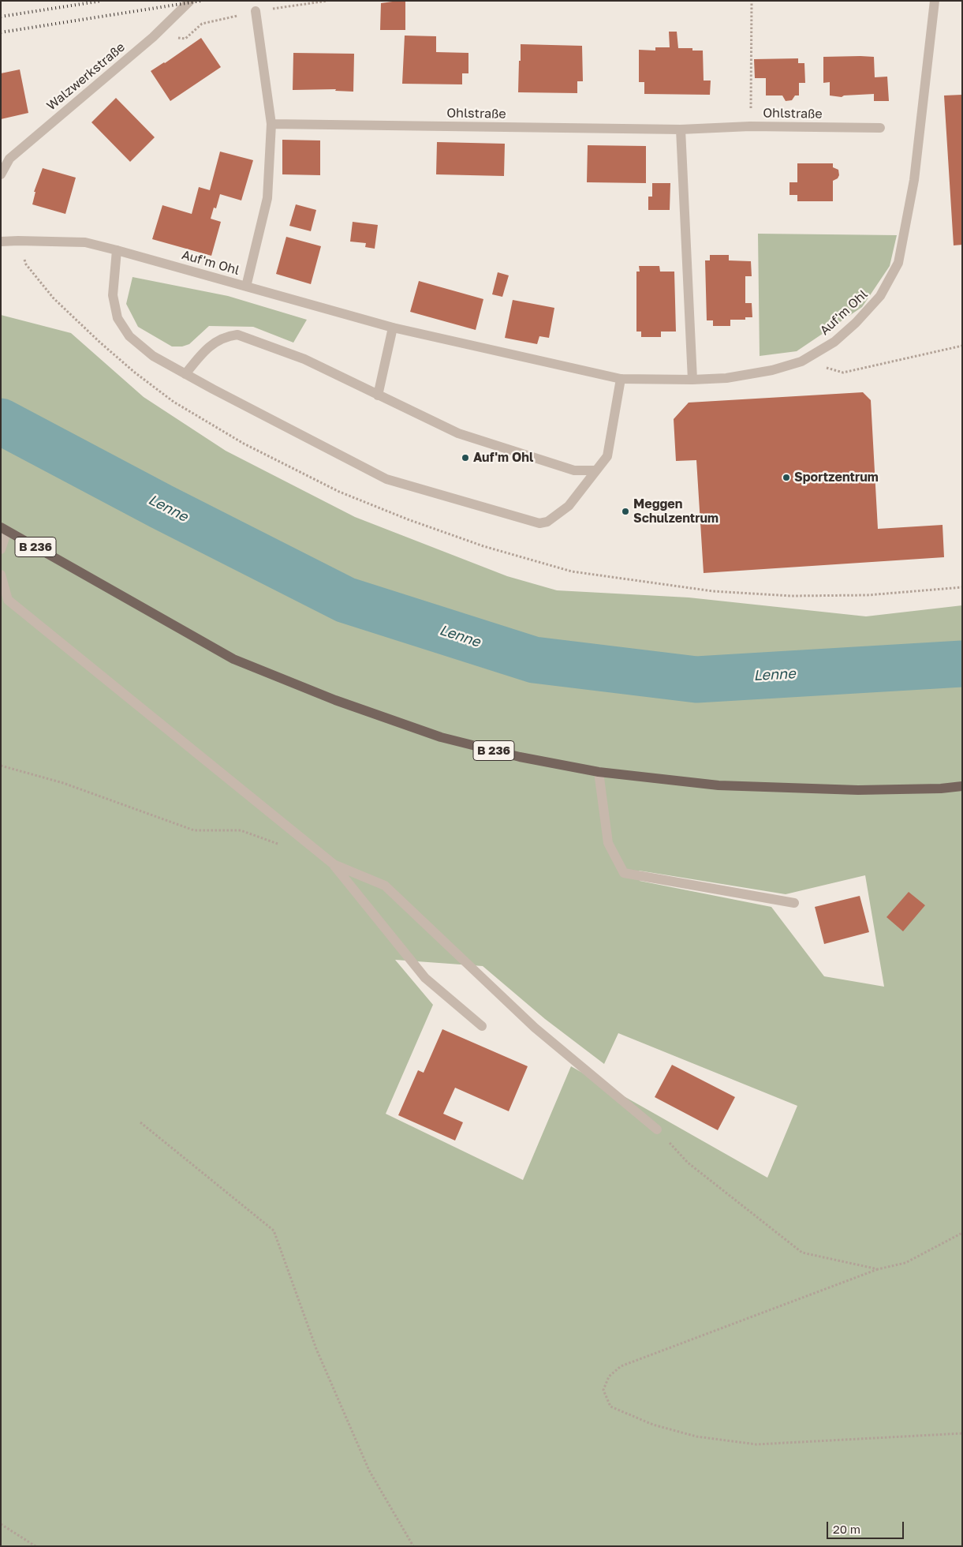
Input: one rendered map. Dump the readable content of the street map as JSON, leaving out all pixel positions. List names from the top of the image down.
{
  "streets": {
    "main road": ["B 236"],
    "street": ["Walzwerkstraße", "Ohlstraße", "Auf'm Ohl"]
  },
  "water": ["Lenne"],
  "places": ["Auf'm Ohl", "Sportzentrum", "Meggen Schulzentrum"],
  "scale_bar": "20 m"
}
